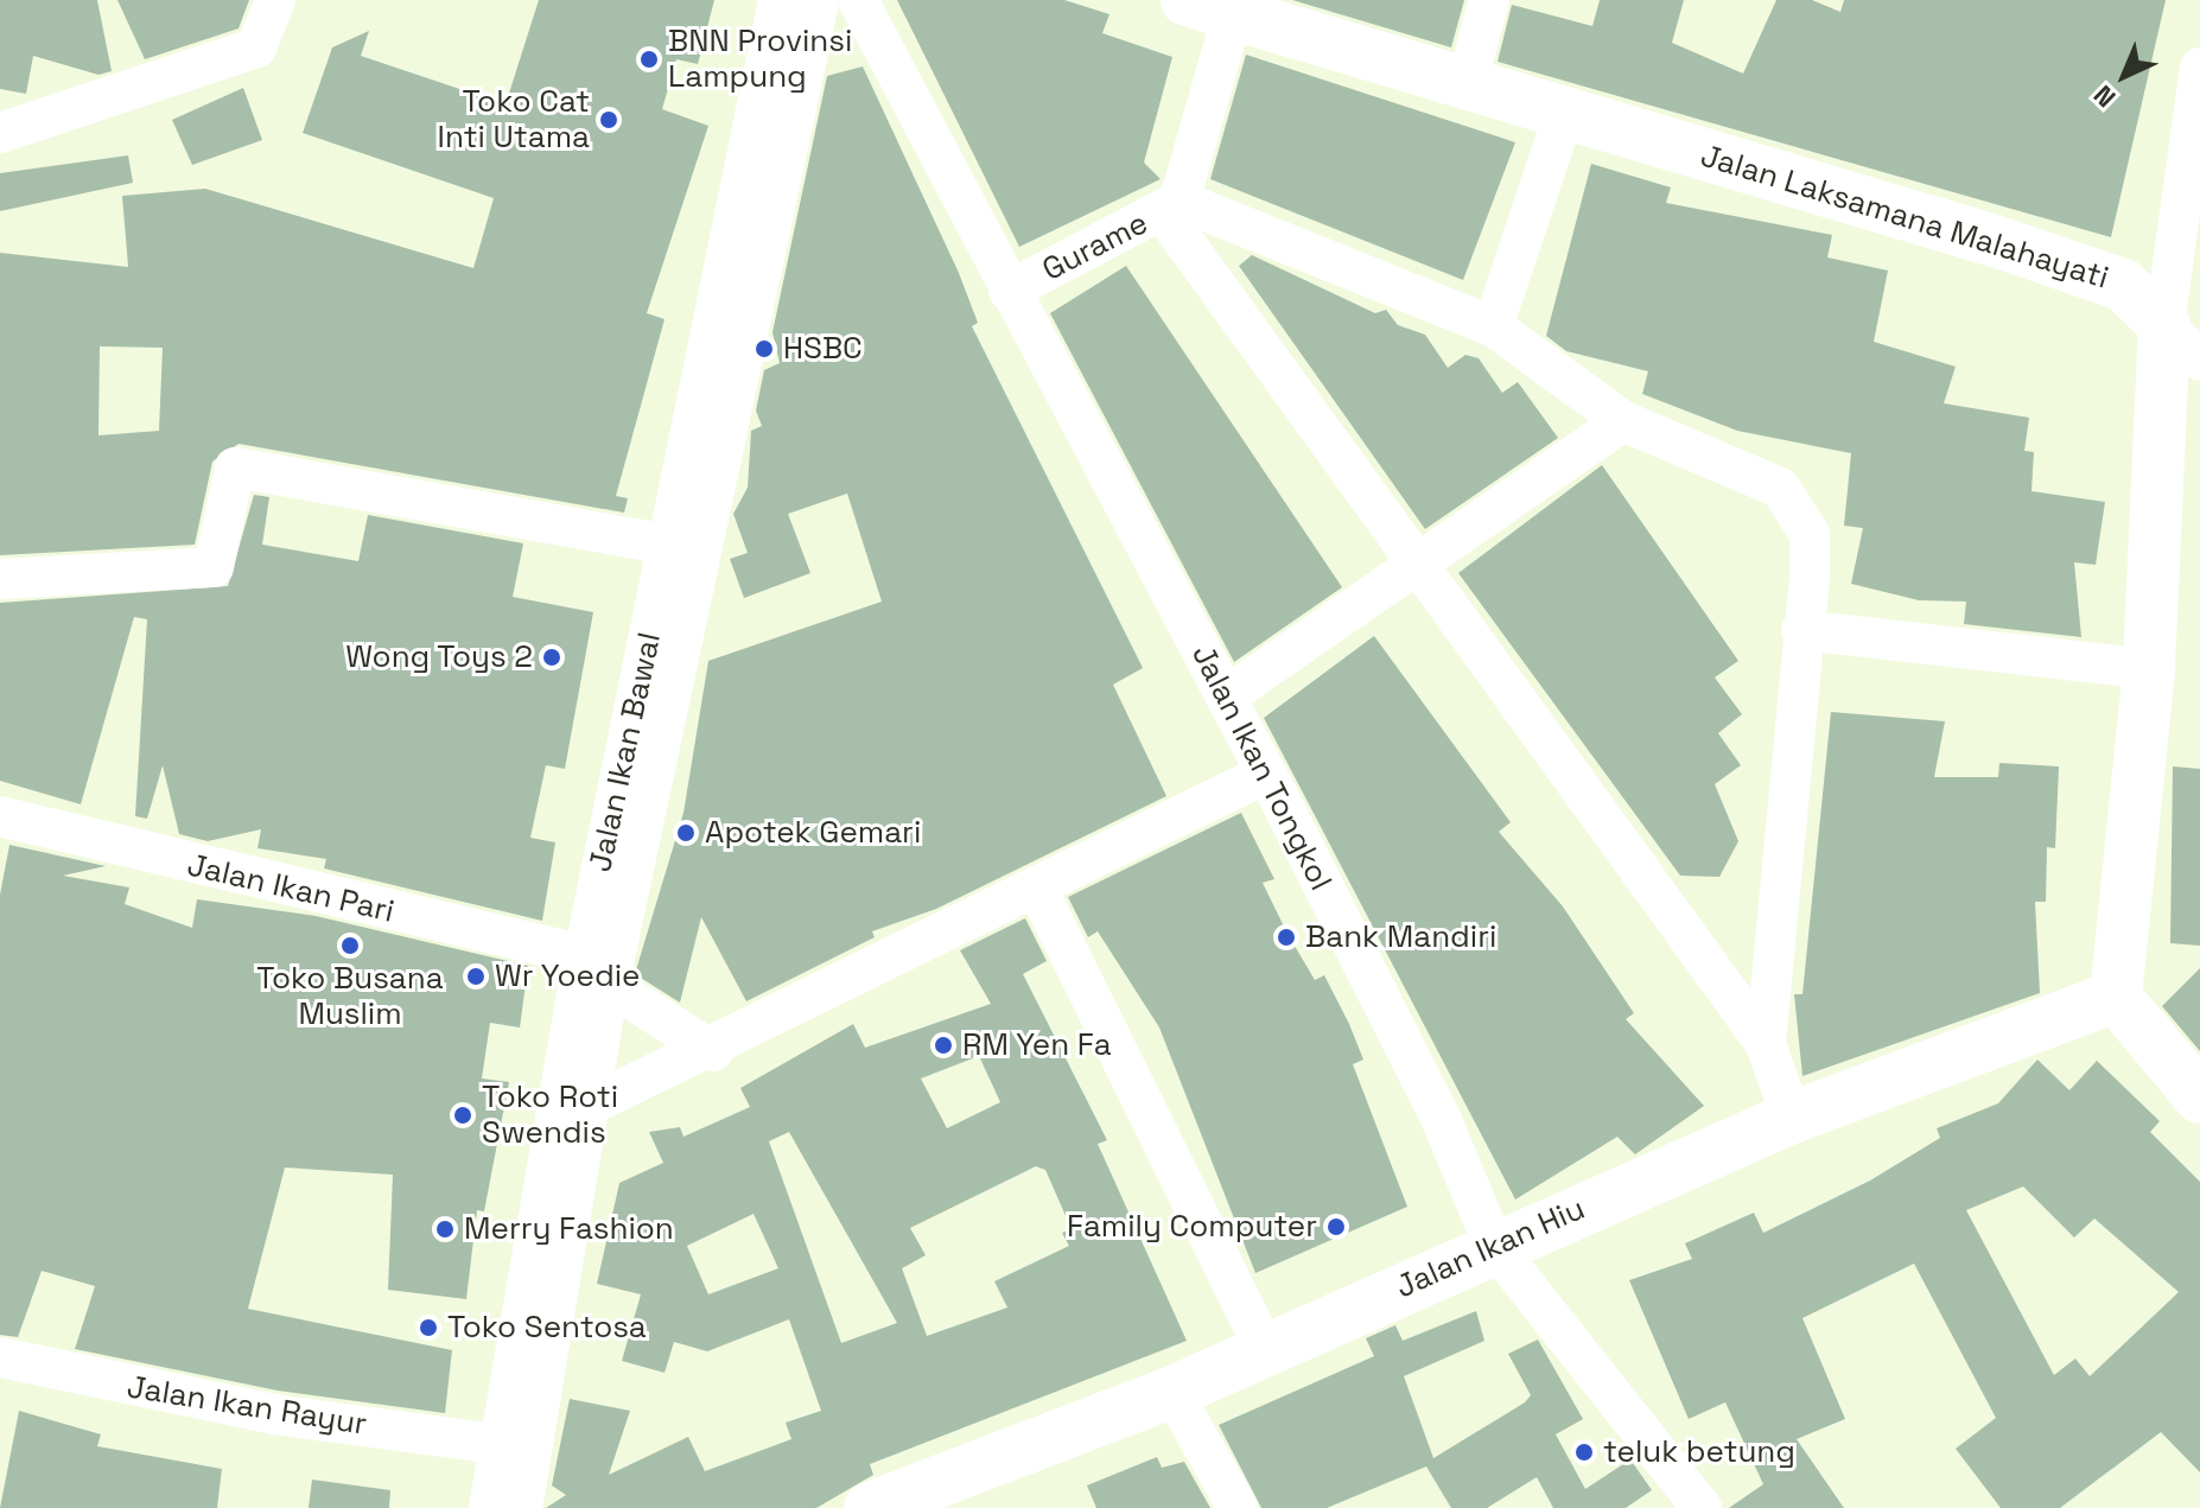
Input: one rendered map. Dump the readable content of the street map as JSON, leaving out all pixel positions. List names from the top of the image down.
{
  "streets": {
    "main road": ["Jalan Laksamana Malahayati", "Jalan Ikan Hiu"],
    "street": [
      "Gurame",
      "Jalan Ikan Bawal",
      "Jalan Ikan Tongkol",
      "Jalan Ikan Pari",
      "Jalan Ikan Rayur"
    ]
  },
  "crossings": [
    ["Gurame", "Jalan Ikan Tongkol"],
    ["Jalan Ikan Bawal", "Jalan Ikan Pari"],
    ["Jalan Ikan Bawal", "Jalan Ikan Rayur"],
    ["Jalan Ikan Tongkol", "Jalan Ikan Hiu"]
  ],
  "places": [
    "BNN Provinsi Lampung",
    "Toko Cat Inti Utama",
    "HSBC",
    "Wong Toys 2",
    "Apotek Gemari",
    "Bank Mandiri",
    "Toko Busana Muslim",
    "Wr Yoedie",
    "RM Yen Fa",
    "Toko Roti Swendis",
    "Family Computer",
    "Merry Fashion",
    "Toko Sentosa",
    "teluk betung"
  ],
  "north": "bottom left"
}
